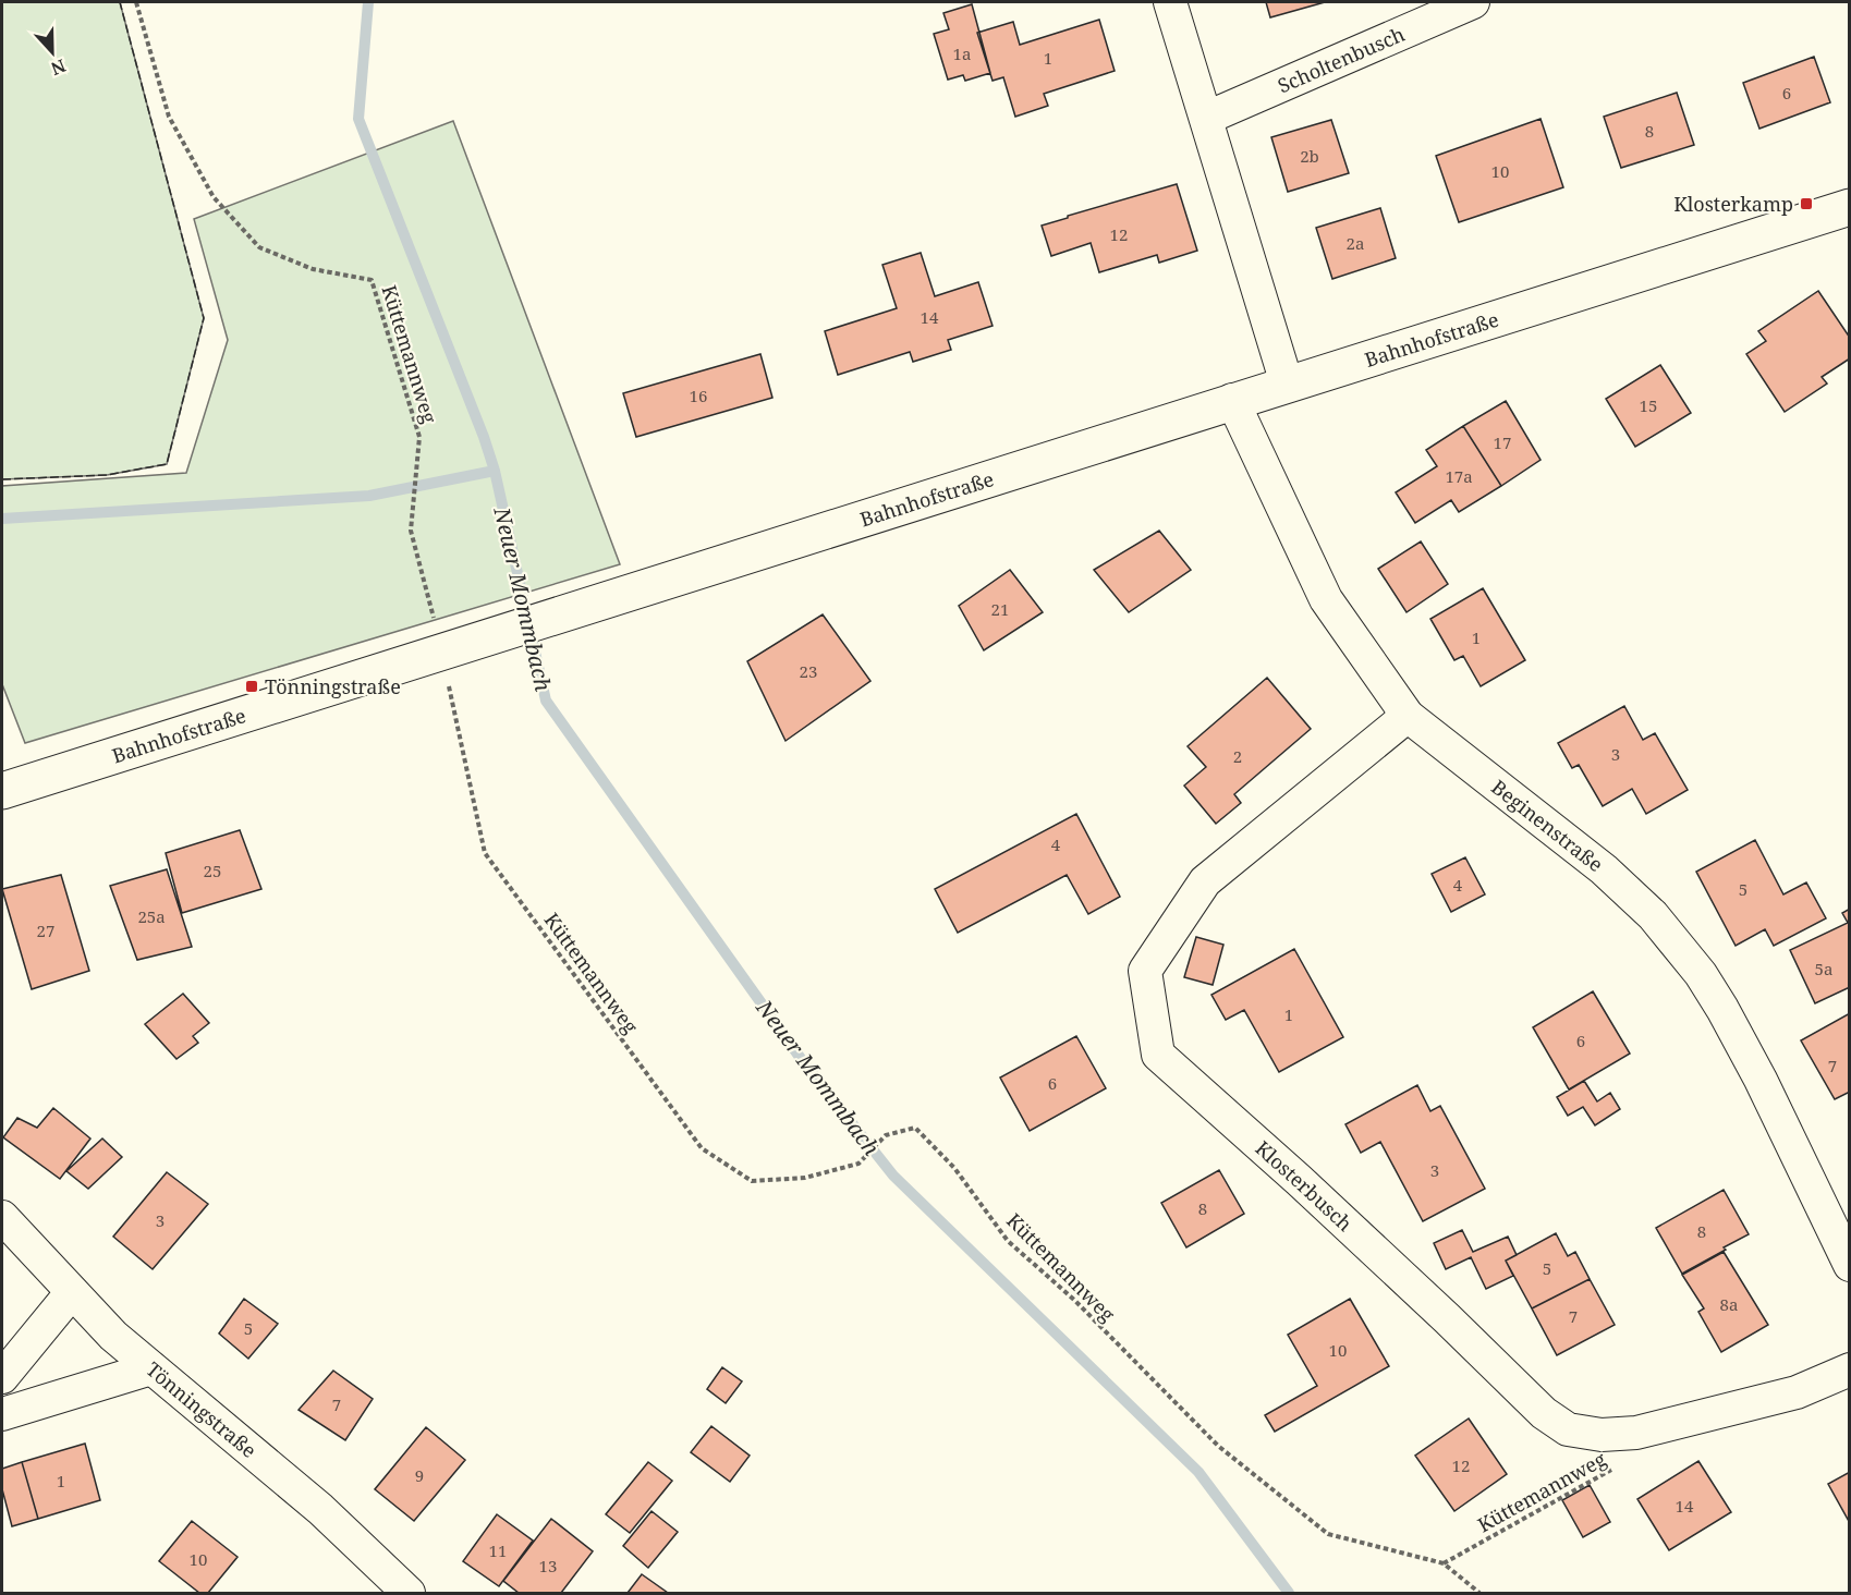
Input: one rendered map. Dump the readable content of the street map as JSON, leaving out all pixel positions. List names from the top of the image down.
{
  "streets": {
    "street": [
      "Scholtenbusch",
      "Bahnhofstraße",
      "Beginenstraße",
      "Klosterbusch",
      "Tönningstraße"
    ],
    "path": ["Küttemannweg"]
  },
  "crossings": [
    ["Bahnhofstraße", "Küttemannweg"],
    ["Bahnhofstraße", "Beginenstraße"],
    ["Küttemannweg", "Klosterbusch"],
    ["Beginenstraße", "Klosterbusch"]
  ],
  "water": ["Neuer Mommbach"],
  "places": {
    "transit": ["Klosterkamp", "Tönningstraße"]
  },
  "house_numbers": [
    "1a",
    "1",
    "6",
    "8",
    "2b",
    "10",
    "12",
    "2a",
    "14",
    "16",
    "15",
    "17",
    "17a",
    "21",
    "1",
    "23",
    "3",
    "2",
    "4",
    "25",
    "4",
    "5",
    "25a",
    "27",
    "5a",
    "1",
    "6",
    "7",
    "6",
    "3",
    "8",
    "3",
    "8",
    "5",
    "8a",
    "7",
    "5",
    "10",
    "7",
    "12",
    "9",
    "1",
    "14",
    "11",
    "10",
    "13"
  ],
  "north": "bottom"
}
